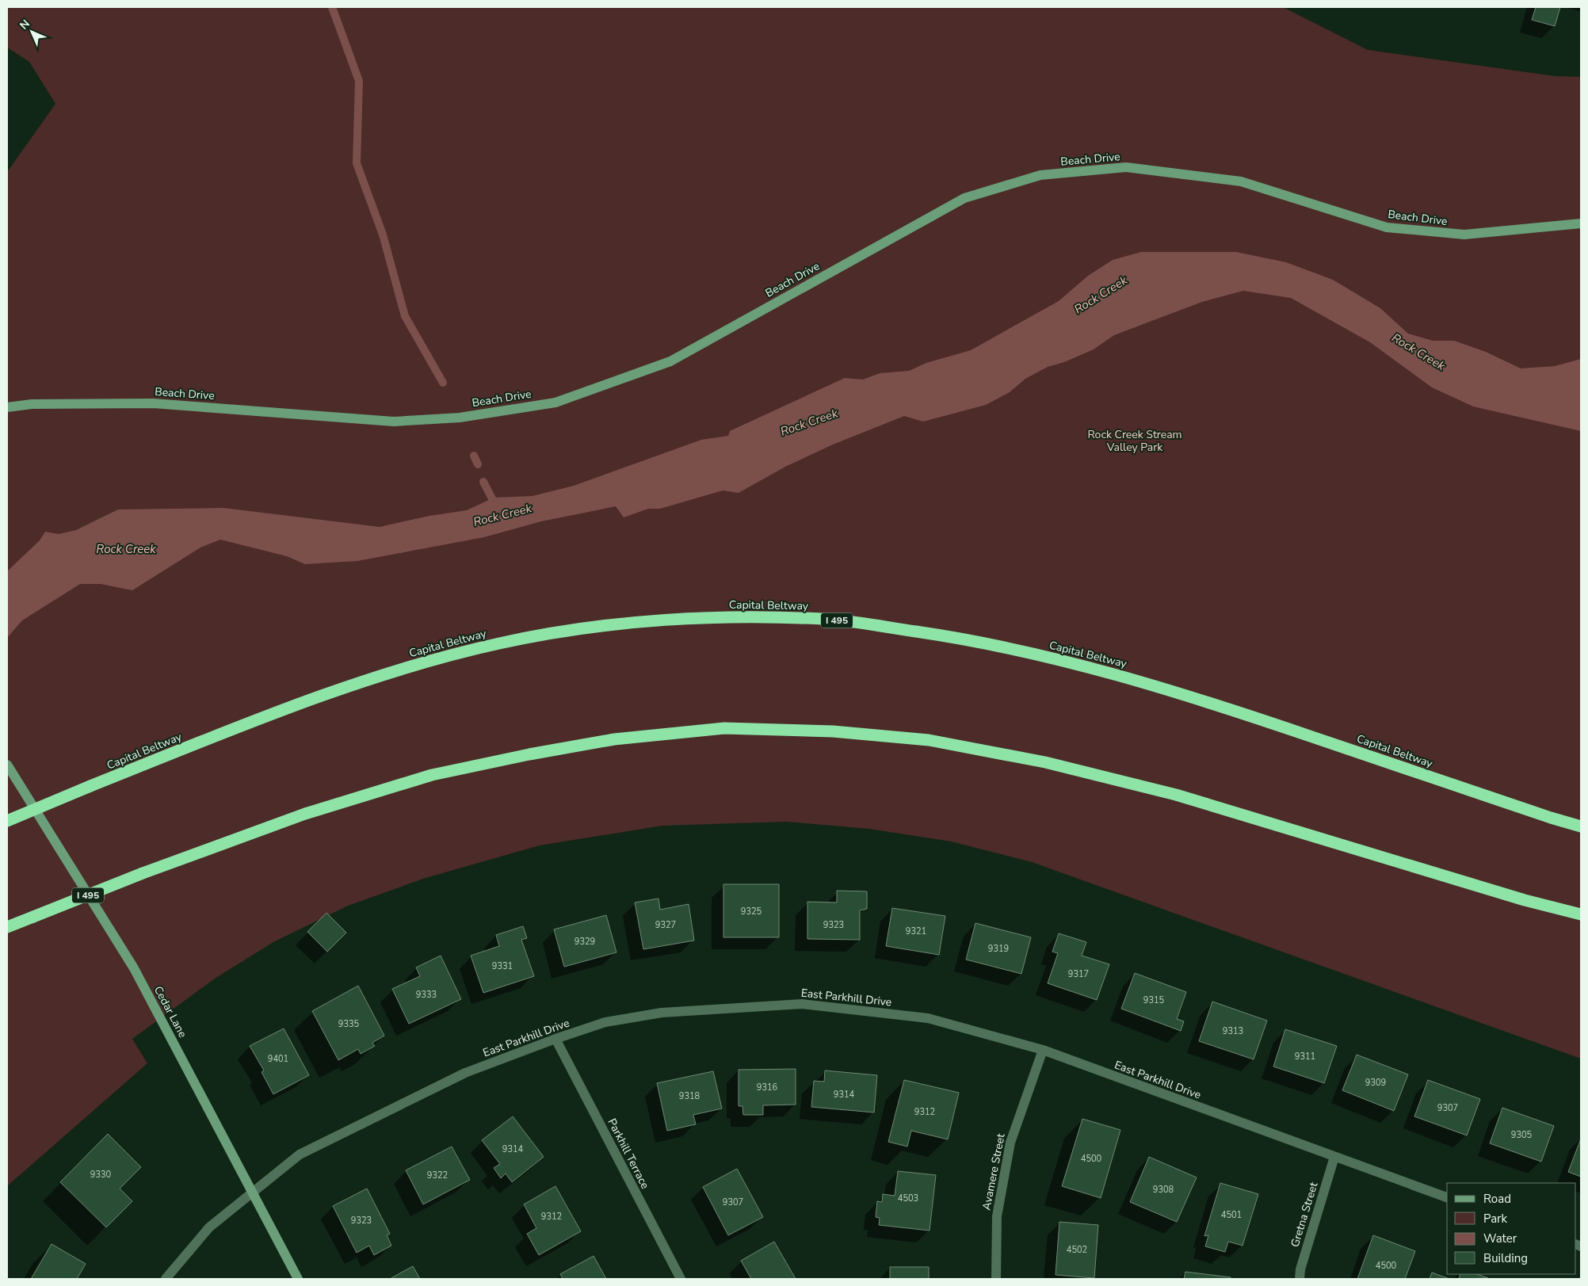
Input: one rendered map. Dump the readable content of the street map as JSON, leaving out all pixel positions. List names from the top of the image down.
{
  "streets": {
    "highway": ["Capital Beltway", "I 495"],
    "street": [
      "Beach Drive",
      "East Parkhill Drive",
      "Cedar Lane",
      "Parkhill Terrace",
      "Avamere Street",
      "Gretna Street"
    ]
  },
  "crossings": [
    ["East Parkhill Drive", "Cedar Lane"],
    ["East Parkhill Drive", "Parkhill Terrace"],
    ["East Parkhill Drive", "Avamere Street"],
    ["East Parkhill Drive", "Gretna Street"]
  ],
  "water": ["Rock Creek"],
  "parks": ["Rock Creek Stream Valley Park"],
  "house_numbers": [
    "9325",
    "9327",
    "9323",
    "9321",
    "9329",
    "9319",
    "9331",
    "9317",
    "9333",
    "9315",
    "9335",
    "9313",
    "9311",
    "9401",
    "9309",
    "9316",
    "9314",
    "9318",
    "9307",
    "9312",
    "9305",
    "9314",
    "4500",
    "9330",
    "9322",
    "9308",
    "4503",
    "9307",
    "4501",
    "9312",
    "9323",
    "4502",
    "4500"
  ],
  "legend": [
    "Road",
    "Park",
    "Water",
    "Building"
  ],
  "north": "top left"
}
